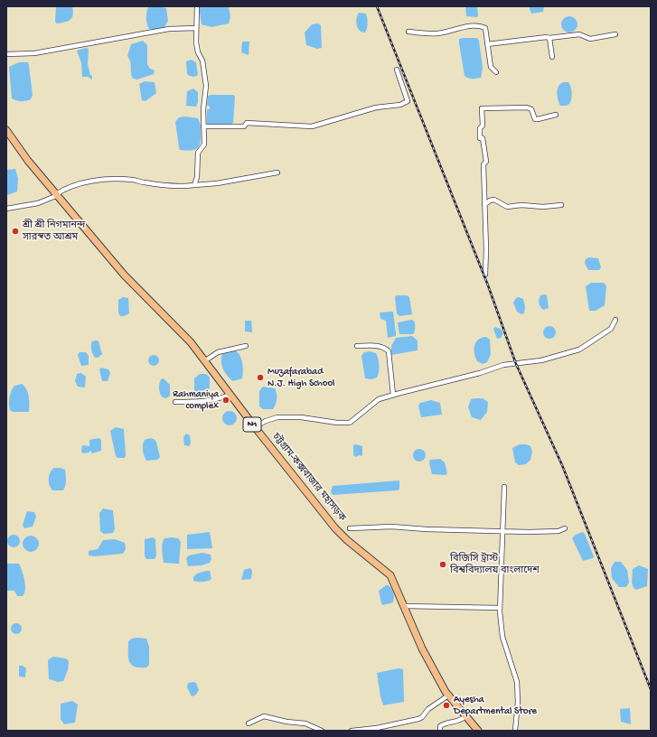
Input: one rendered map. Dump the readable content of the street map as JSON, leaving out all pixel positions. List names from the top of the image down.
{
  "streets": {
    "highway": ["N1", "চট্টগ্রাম-কক্সবাজার মহাসড়ক"]
  },
  "places": [
    "শ্রী শ্রী নিগমানন্দ সারস্বত আশ্রম",
    "Muzafarabad N.J. High School",
    "Rahmaniya complex",
    "বিজিসি ট্রাস্ট বিশ্ববিদ্যালয় বাংলাদেশ",
    "Ayesha Departmental Store"
  ]
}
